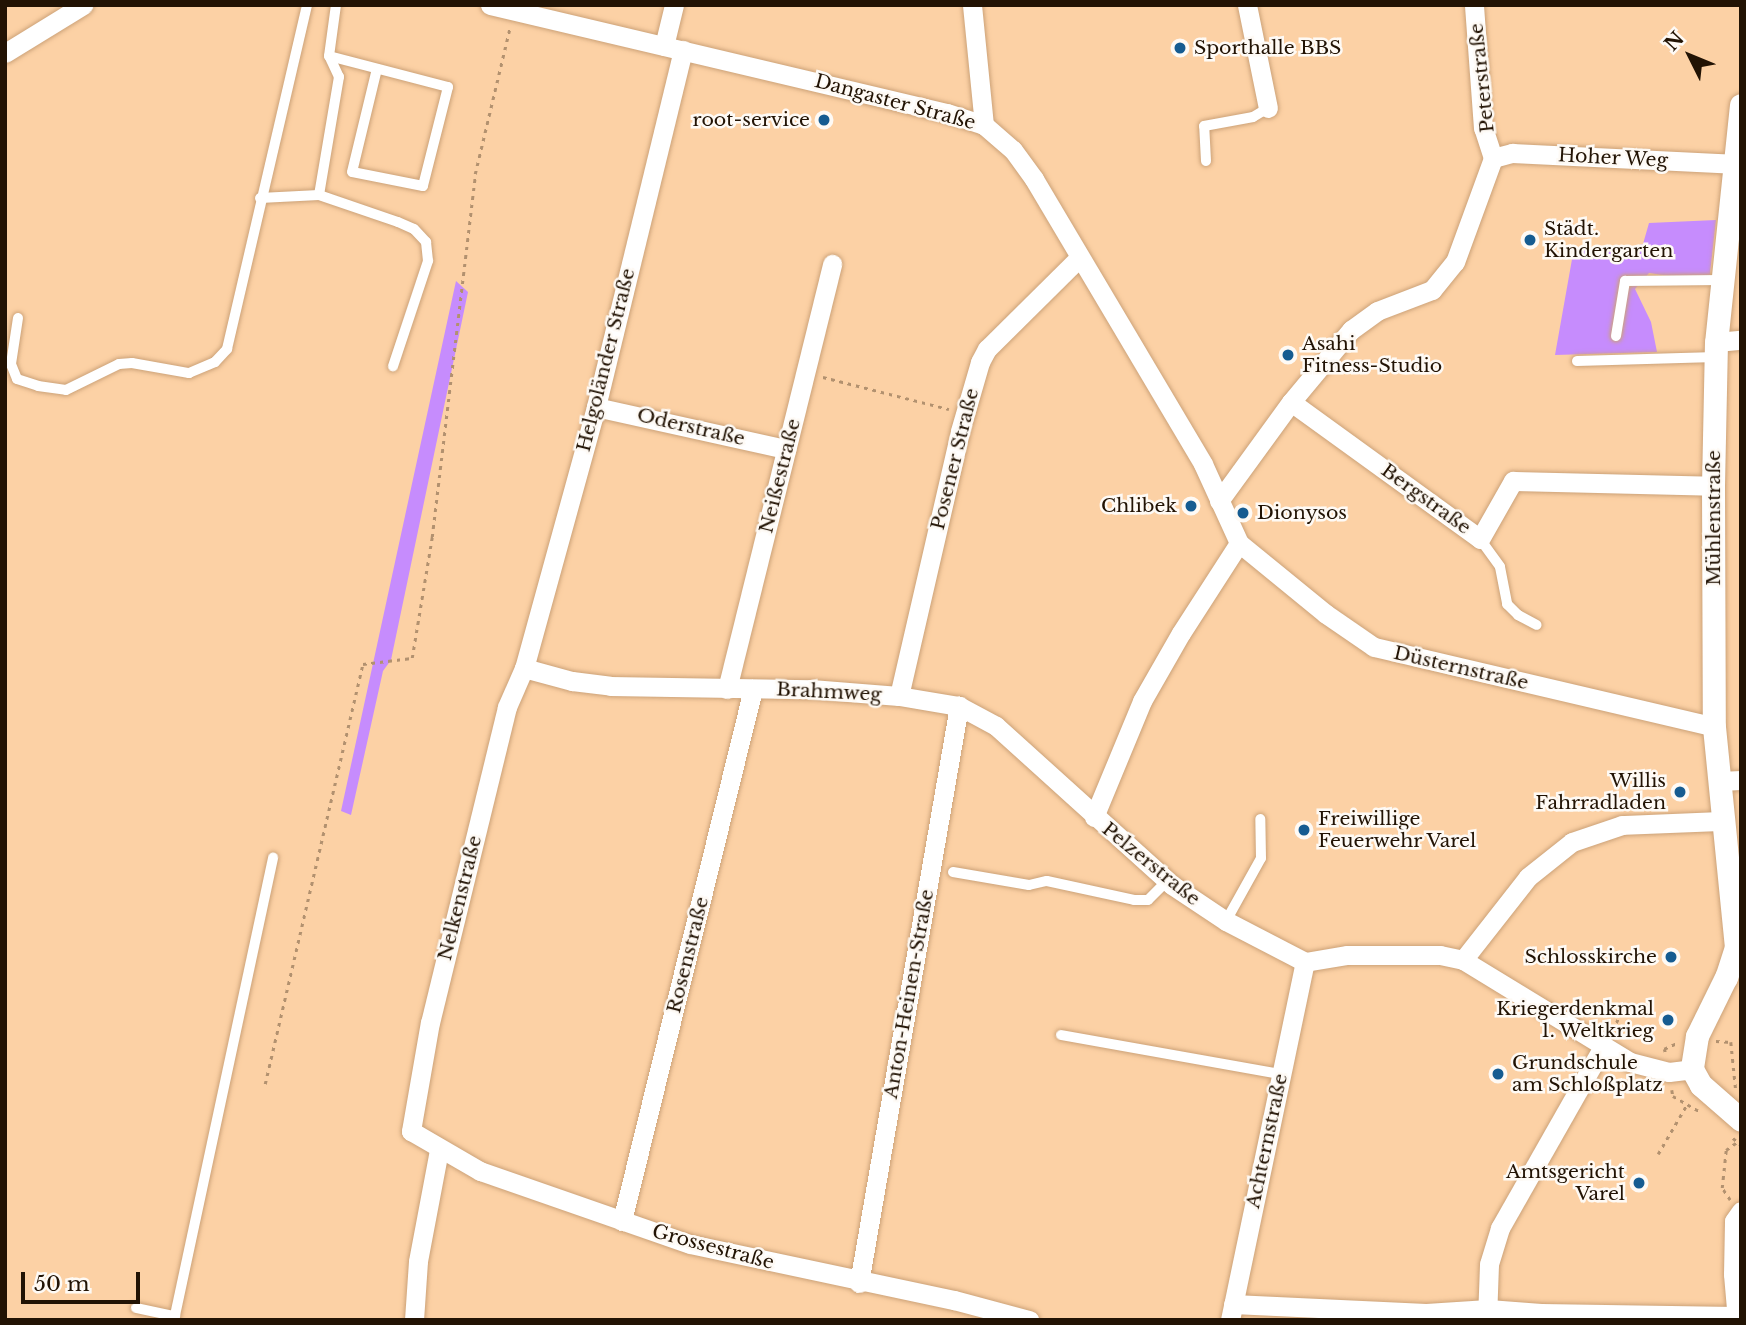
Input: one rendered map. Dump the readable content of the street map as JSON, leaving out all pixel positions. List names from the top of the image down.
{
  "streets": {
    "street": [
      "Peterstraße",
      "Dangaster Straße",
      "Hoher Weg",
      "Helgoländer Straße",
      "Oderstraße",
      "Posener Straße",
      "Neißestraße",
      "Bergstraße",
      "Mühlenstraße",
      "Düsternstraße",
      "Brahmweg",
      "Pelzerstraße",
      "Nelkenstraße",
      "Rosenstraße",
      "Anton-Heinen-Straße",
      "Achternstraße",
      "Grossestraße"
    ]
  },
  "crossings": [
    ["Peterstraße", "Dangaster Straße"],
    ["Peterstraße", "Hoher Weg"],
    ["Peterstraße", "Bergstraße"],
    ["Dangaster Straße", "Helgoländer Straße"],
    ["Dangaster Straße", "Posener Straße"],
    ["Dangaster Straße", "Düsternstraße"],
    ["Dangaster Straße", "Pelzerstraße"],
    ["Hoher Weg", "Mühlenstraße"],
    ["Helgoländer Straße", "Oderstraße"],
    ["Helgoländer Straße", "Brahmweg"],
    ["Helgoländer Straße", "Nelkenstraße"],
    ["Oderstraße", "Neißestraße"],
    ["Posener Straße", "Brahmweg"],
    ["Neißestraße", "Brahmweg"],
    ["Bergstraße", "Mühlenstraße"],
    ["Mühlenstraße", "Düsternstraße"],
    ["Düsternstraße", "Pelzerstraße"],
    ["Brahmweg", "Pelzerstraße"],
    ["Brahmweg", "Nelkenstraße"],
    ["Brahmweg", "Rosenstraße"],
    ["Brahmweg", "Anton-Heinen-Straße"],
    ["Pelzerstraße", "Achternstraße"],
    ["Nelkenstraße", "Grossestraße"],
    ["Rosenstraße", "Grossestraße"],
    ["Anton-Heinen-Straße", "Grossestraße"]
  ],
  "places": [
    "Sporthalle BBS",
    "root-service",
    "Städt. Kindergarten",
    "Asahi Fitness-Studio",
    "Chlibek",
    "Dionysos",
    "Willis Fahrradladen",
    "Freiwillige Feuerwehr Varel",
    "Schlosskirche",
    "Kriegerdenkmal 1. Weltkrieg",
    "Grundschule am Schloßplatz",
    "Amtsgericht Varel"
  ],
  "scale_bar": "50 m",
  "north": "top left"
}
